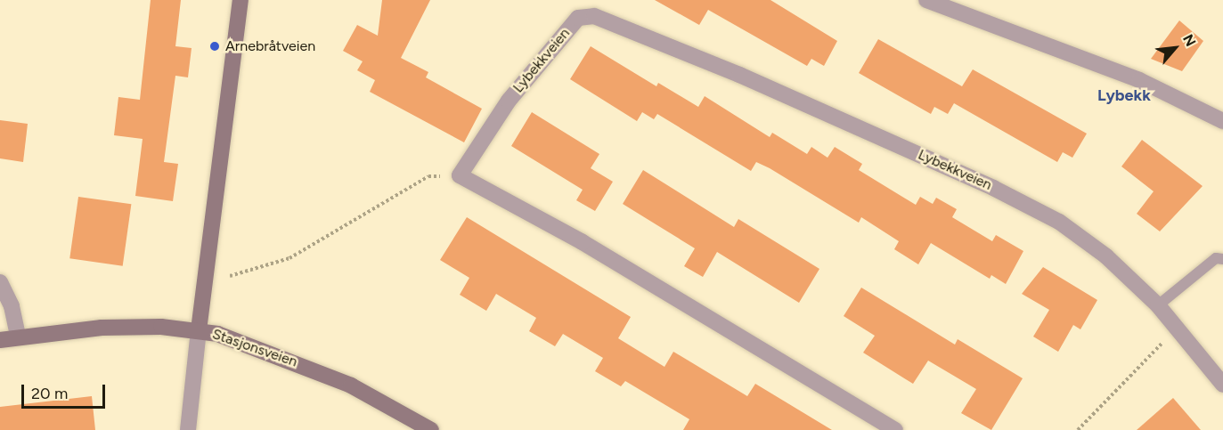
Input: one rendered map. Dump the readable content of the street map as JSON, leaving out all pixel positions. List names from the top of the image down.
{
  "streets": {
    "street": ["Lybekkveien", "Stasjonsveien"]
  },
  "districts": ["Lybekk"],
  "places": ["Arnebråtveien"],
  "scale_bar": "20 m",
  "north": "top right"
}
